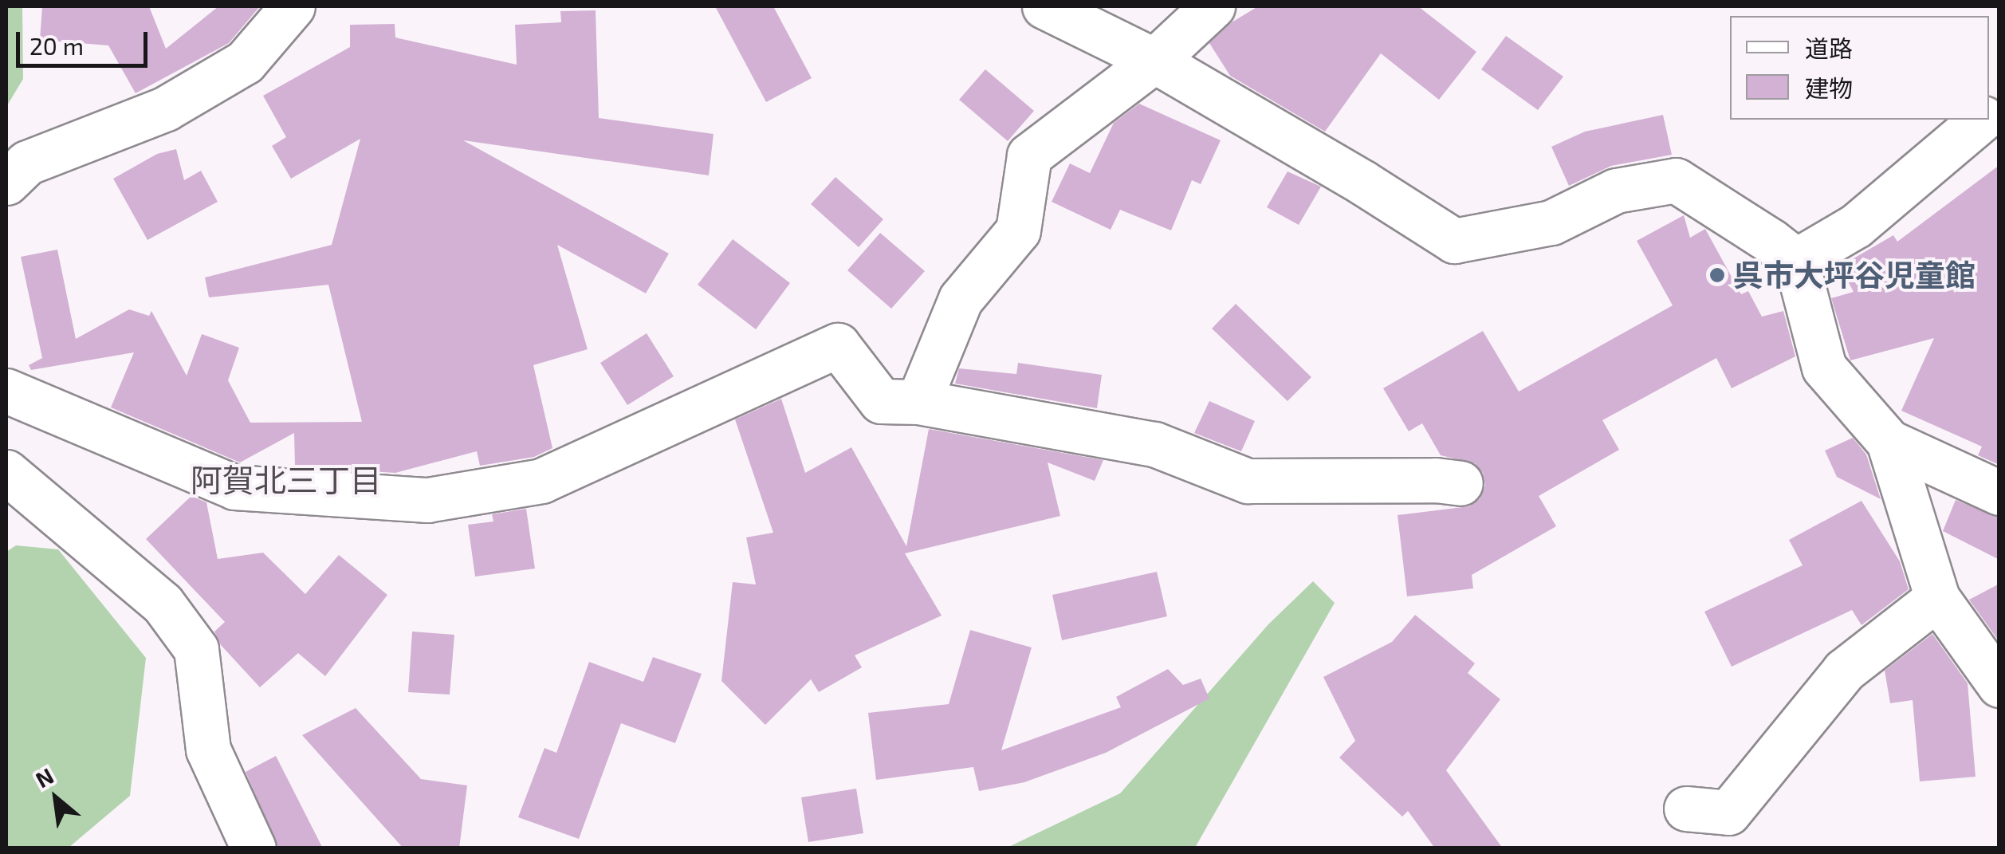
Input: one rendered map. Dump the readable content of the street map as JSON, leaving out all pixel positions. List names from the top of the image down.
{
  "districts": ["阿賀北三丁目"],
  "places": ["呉市大坪谷児童館"],
  "legend": ["道路", "建物"],
  "scale_bar": "20 m",
  "north": "top left"
}
